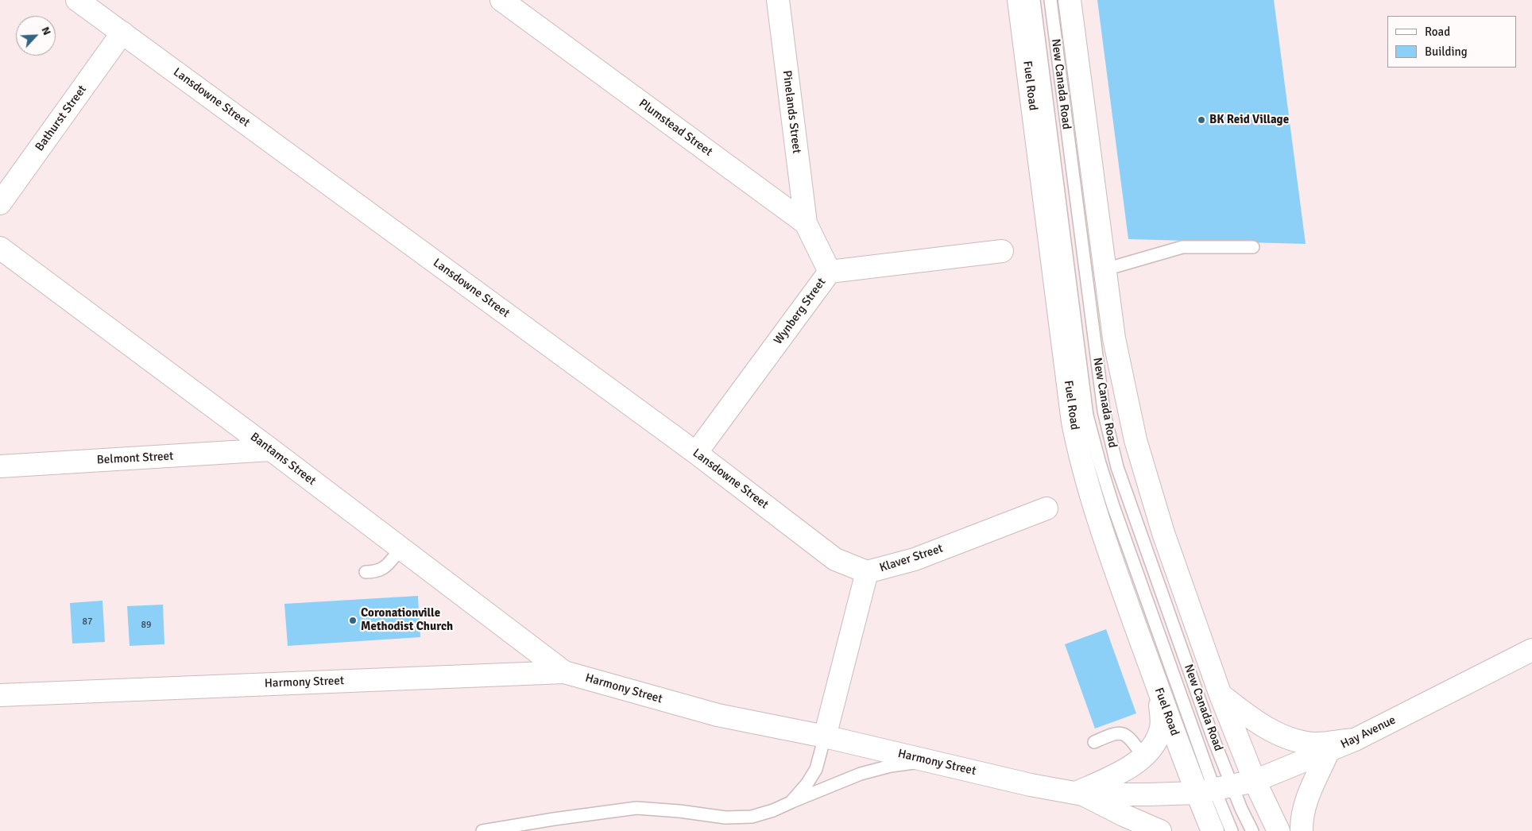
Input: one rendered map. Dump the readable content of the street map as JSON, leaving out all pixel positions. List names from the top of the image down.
{
  "streets": {
    "street": [
      "Fuel Road",
      "Lansdowne Street",
      "Pinelands Street",
      "Bathurst Street",
      "Plumstead Street",
      "Wynberg Street",
      "Belmont Street",
      "Bantams Street",
      "Klaver Street",
      "Harmony Street",
      "Hay Avenue"
    ],
    "lane": ["New Canada Road"]
  },
  "crossings": [
    ["New Canada Road", "Fuel Road"],
    ["New Canada Road", "Harmony Street"],
    ["New Canada Road", "Hay Avenue"],
    ["Fuel Road", "Harmony Street"],
    ["Fuel Road", "Hay Avenue"],
    ["Lansdowne Street", "Bathurst Street"],
    ["Lansdowne Street", "Wynberg Street"],
    ["Lansdowne Street", "Klaver Street"],
    ["Pinelands Street", "Plumstead Street"],
    ["Plumstead Street", "Wynberg Street"],
    ["Belmont Street", "Bantams Street"],
    ["Bantams Street", "Harmony Street"],
    ["Klaver Street", "Harmony Street"],
    ["Harmony Street", "Hay Avenue"]
  ],
  "places": ["BK Reid Village", "Coronationville Methodist Church"],
  "house_numbers": ["87", "89"],
  "legend": ["Road", "Building"],
  "north": "top right"
}
